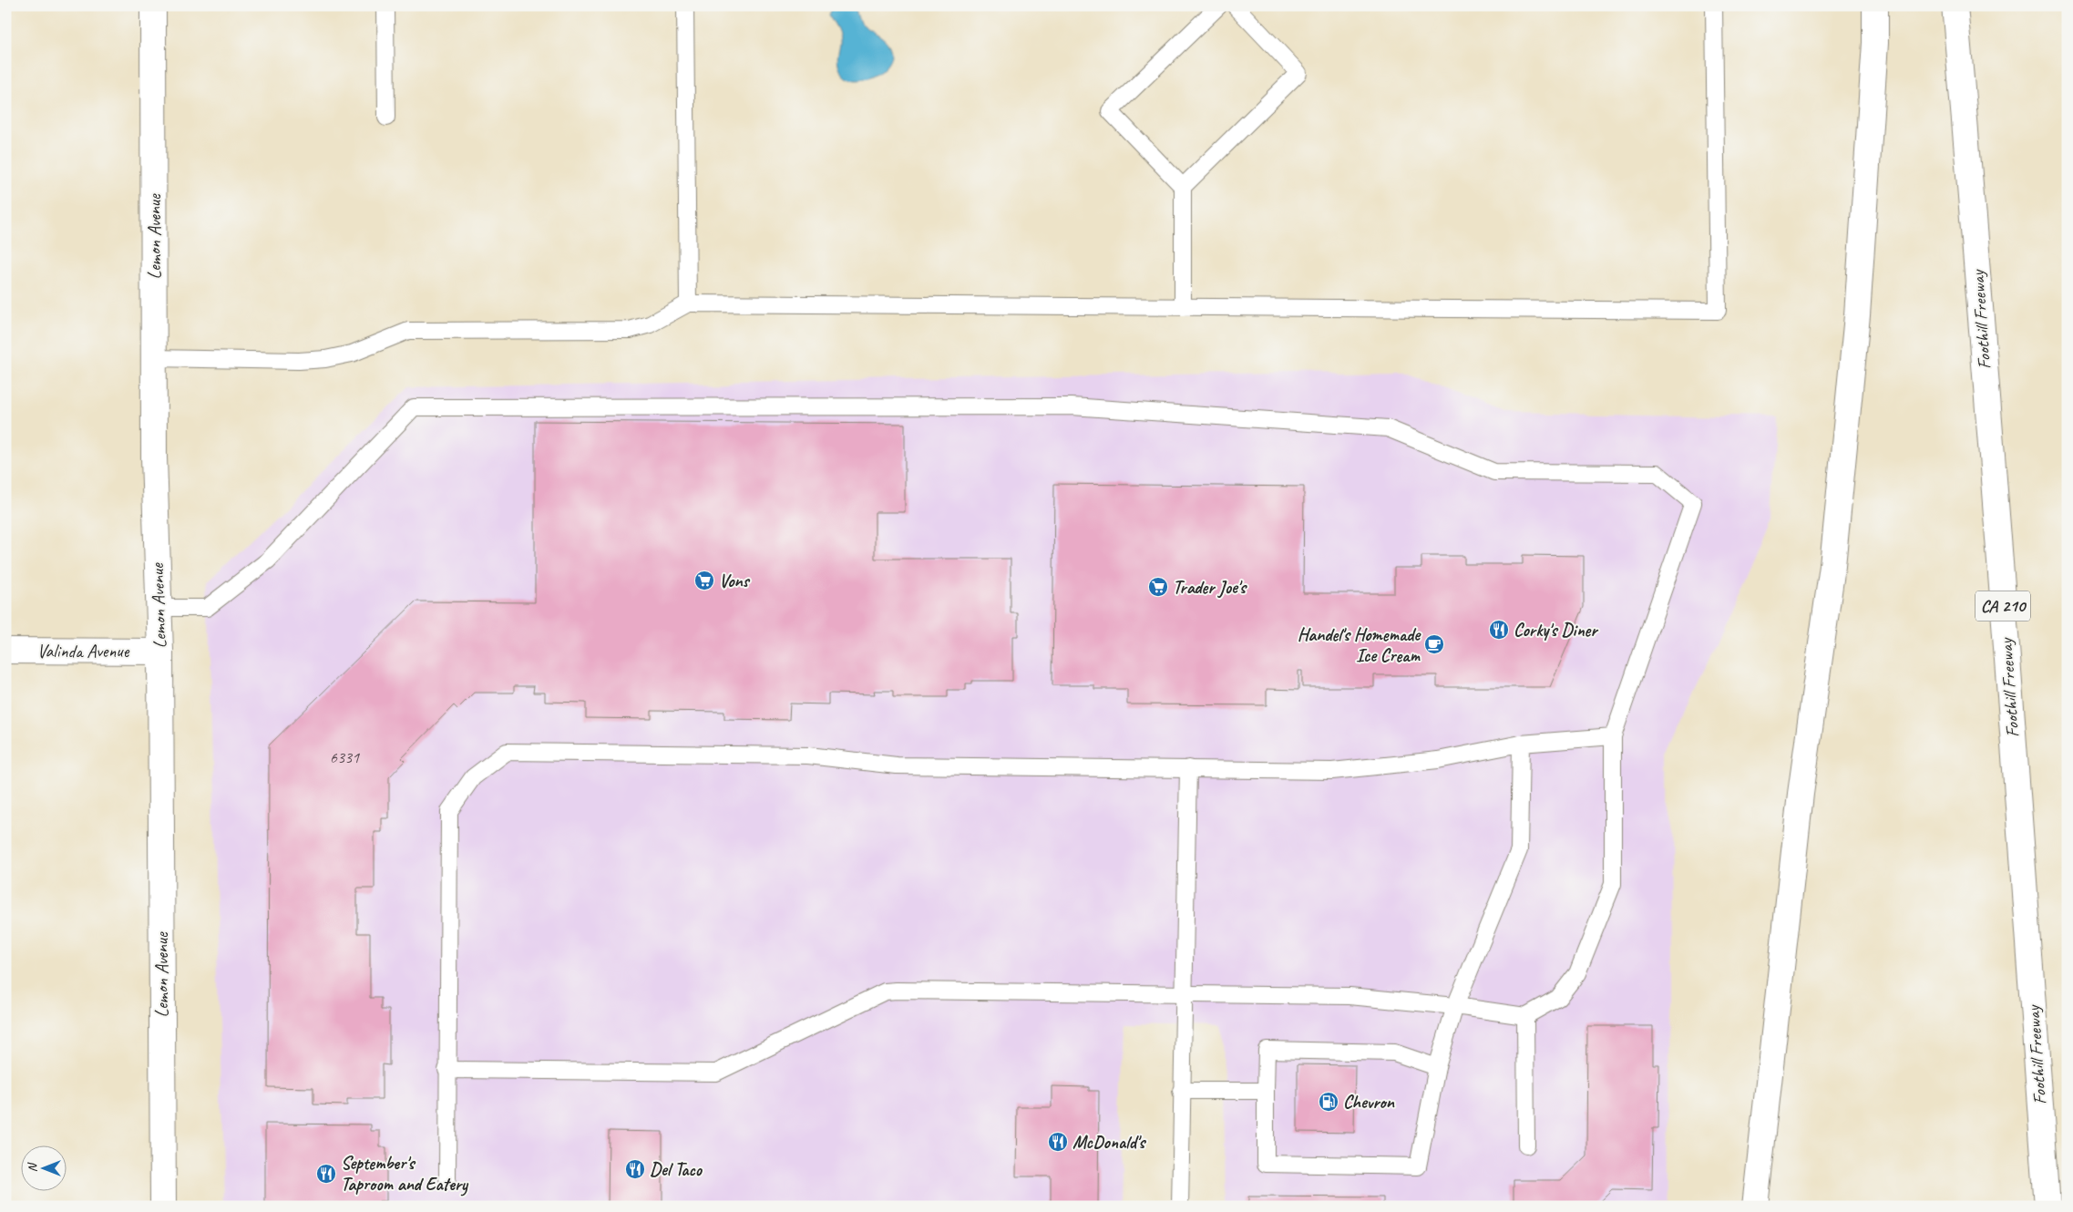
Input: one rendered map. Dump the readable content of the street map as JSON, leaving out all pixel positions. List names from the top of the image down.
{
  "streets": {
    "main road": [
      "Lemon Avenue",
      "Foothill Freeway",
      "CA 210",
      "Valinda Avenue"
    ]
  },
  "crossings": [
    ["Lemon Avenue", "Valinda Avenue"]
  ],
  "places": {
    "supermarket": ["Vons", "Trader Joe's"],
    "restaurant": [
      "Corky's Diner",
      "McDonald's",
      "Del Taco",
      "September's Taproom and Eatery"
    ],
    "cafe": ["Handel's Homemade Ice Cream"],
    "fuel station": ["Chevron"]
  },
  "house_numbers": ["6331"],
  "north": "left"
}
